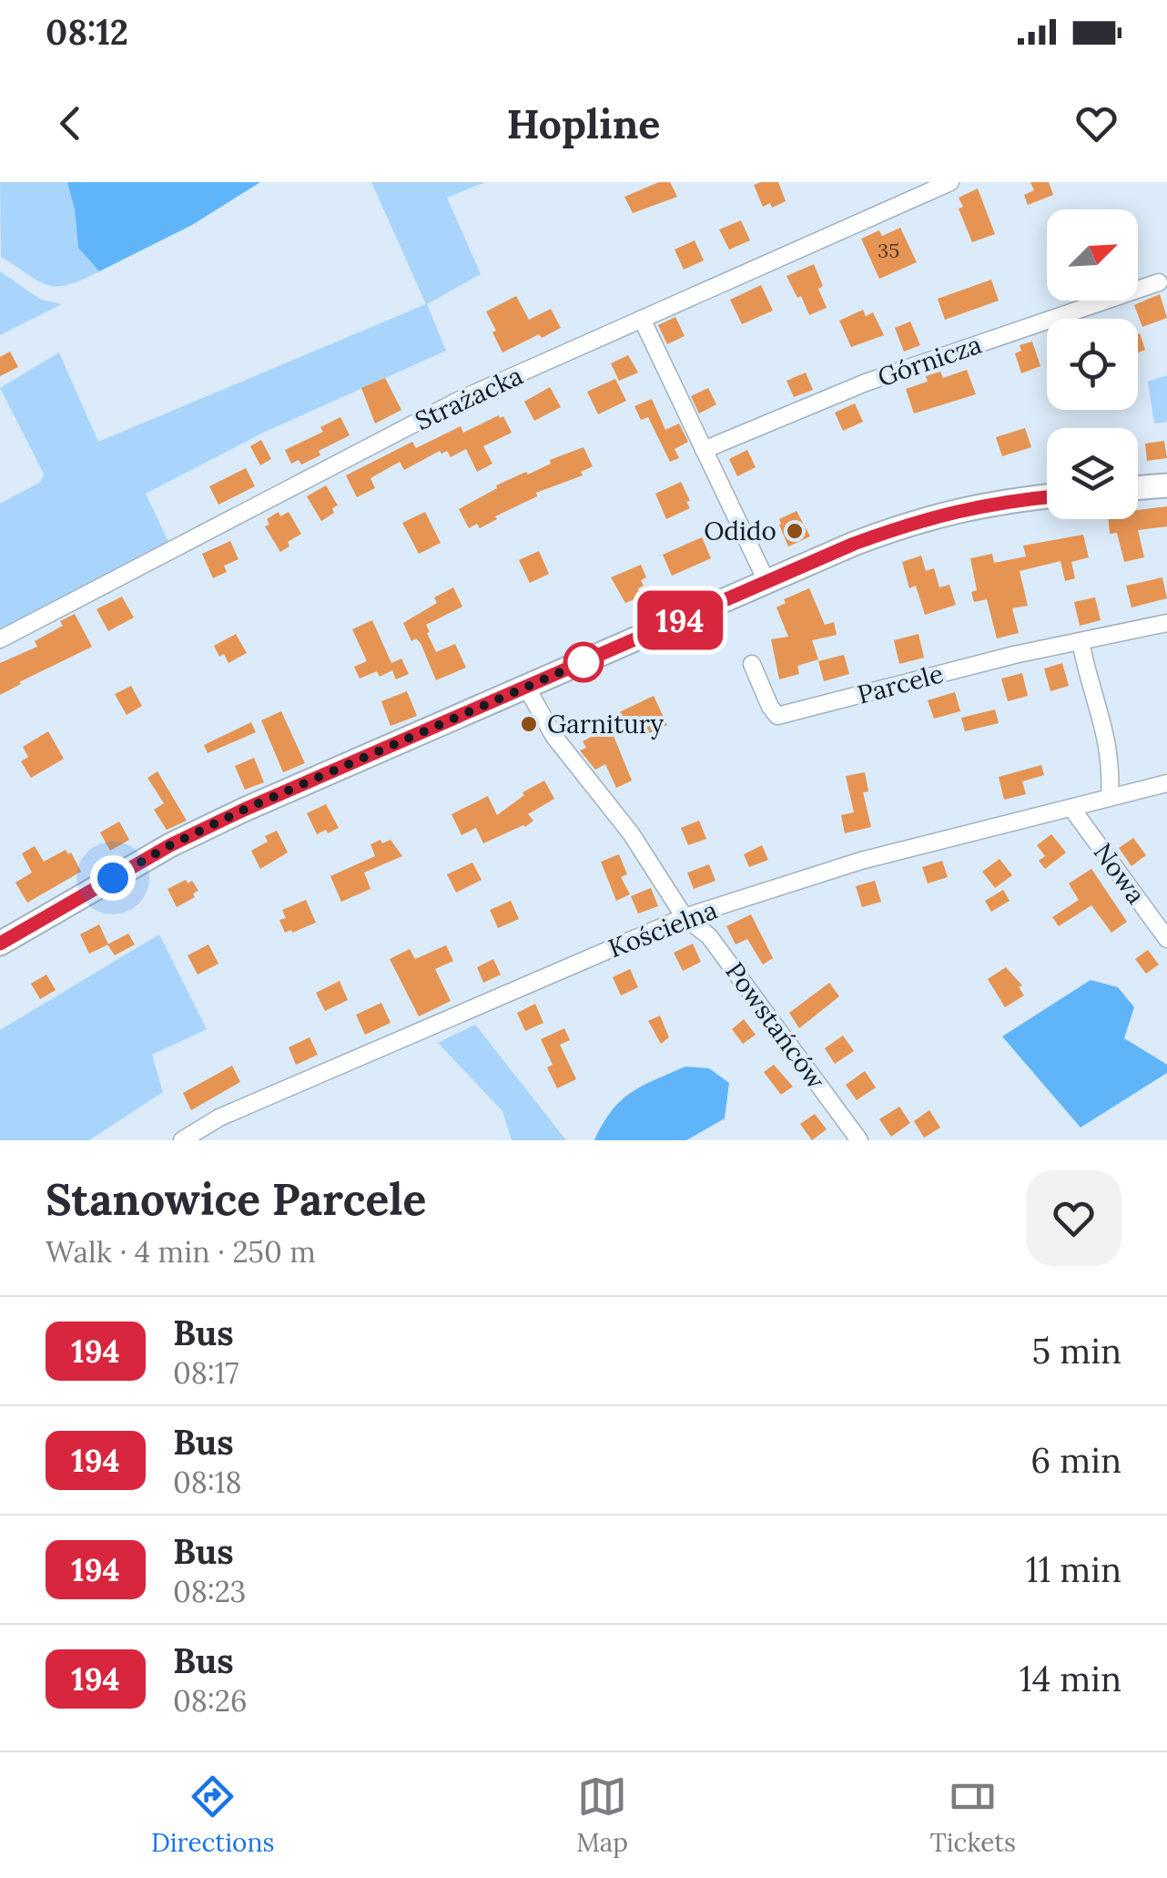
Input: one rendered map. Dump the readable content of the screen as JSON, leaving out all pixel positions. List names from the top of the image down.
{
  "streets": {
    "street": [
      "Górnicza",
      "Strażacka",
      "Parcele",
      "Nowa",
      "Kościelna",
      "Powstańców"
    ]
  },
  "crossings": [
    ["Nowa", "Kościelna"],
    ["Kościelna", "Powstańców"]
  ],
  "places": ["Odido", "Garnitury"],
  "lines": ["bus line 194"],
  "house_numbers": ["35"],
  "north": "top right",
  "page": {
    "status": "08:12",
    "header": "Hopline",
    "on_map": "194",
    "heading": ["Stanowice Parcele", "Walk · 4 min · 250 m"],
    "list": [
      {
        "mark": "194",
        "name": "Bus",
        "note": "08:17",
        "value": "5 min"
      },
      {
        "mark": "194",
        "name": "Bus",
        "note": "08:18",
        "value": "6 min"
      },
      {
        "mark": "194",
        "name": "Bus",
        "note": "08:23",
        "value": "11 min"
      },
      {
        "mark": "194",
        "name": "Bus",
        "note": "08:26",
        "value": "14 min"
      }
    ],
    "tabs": ["Directions", "Map", "Tickets"]
  }
}
